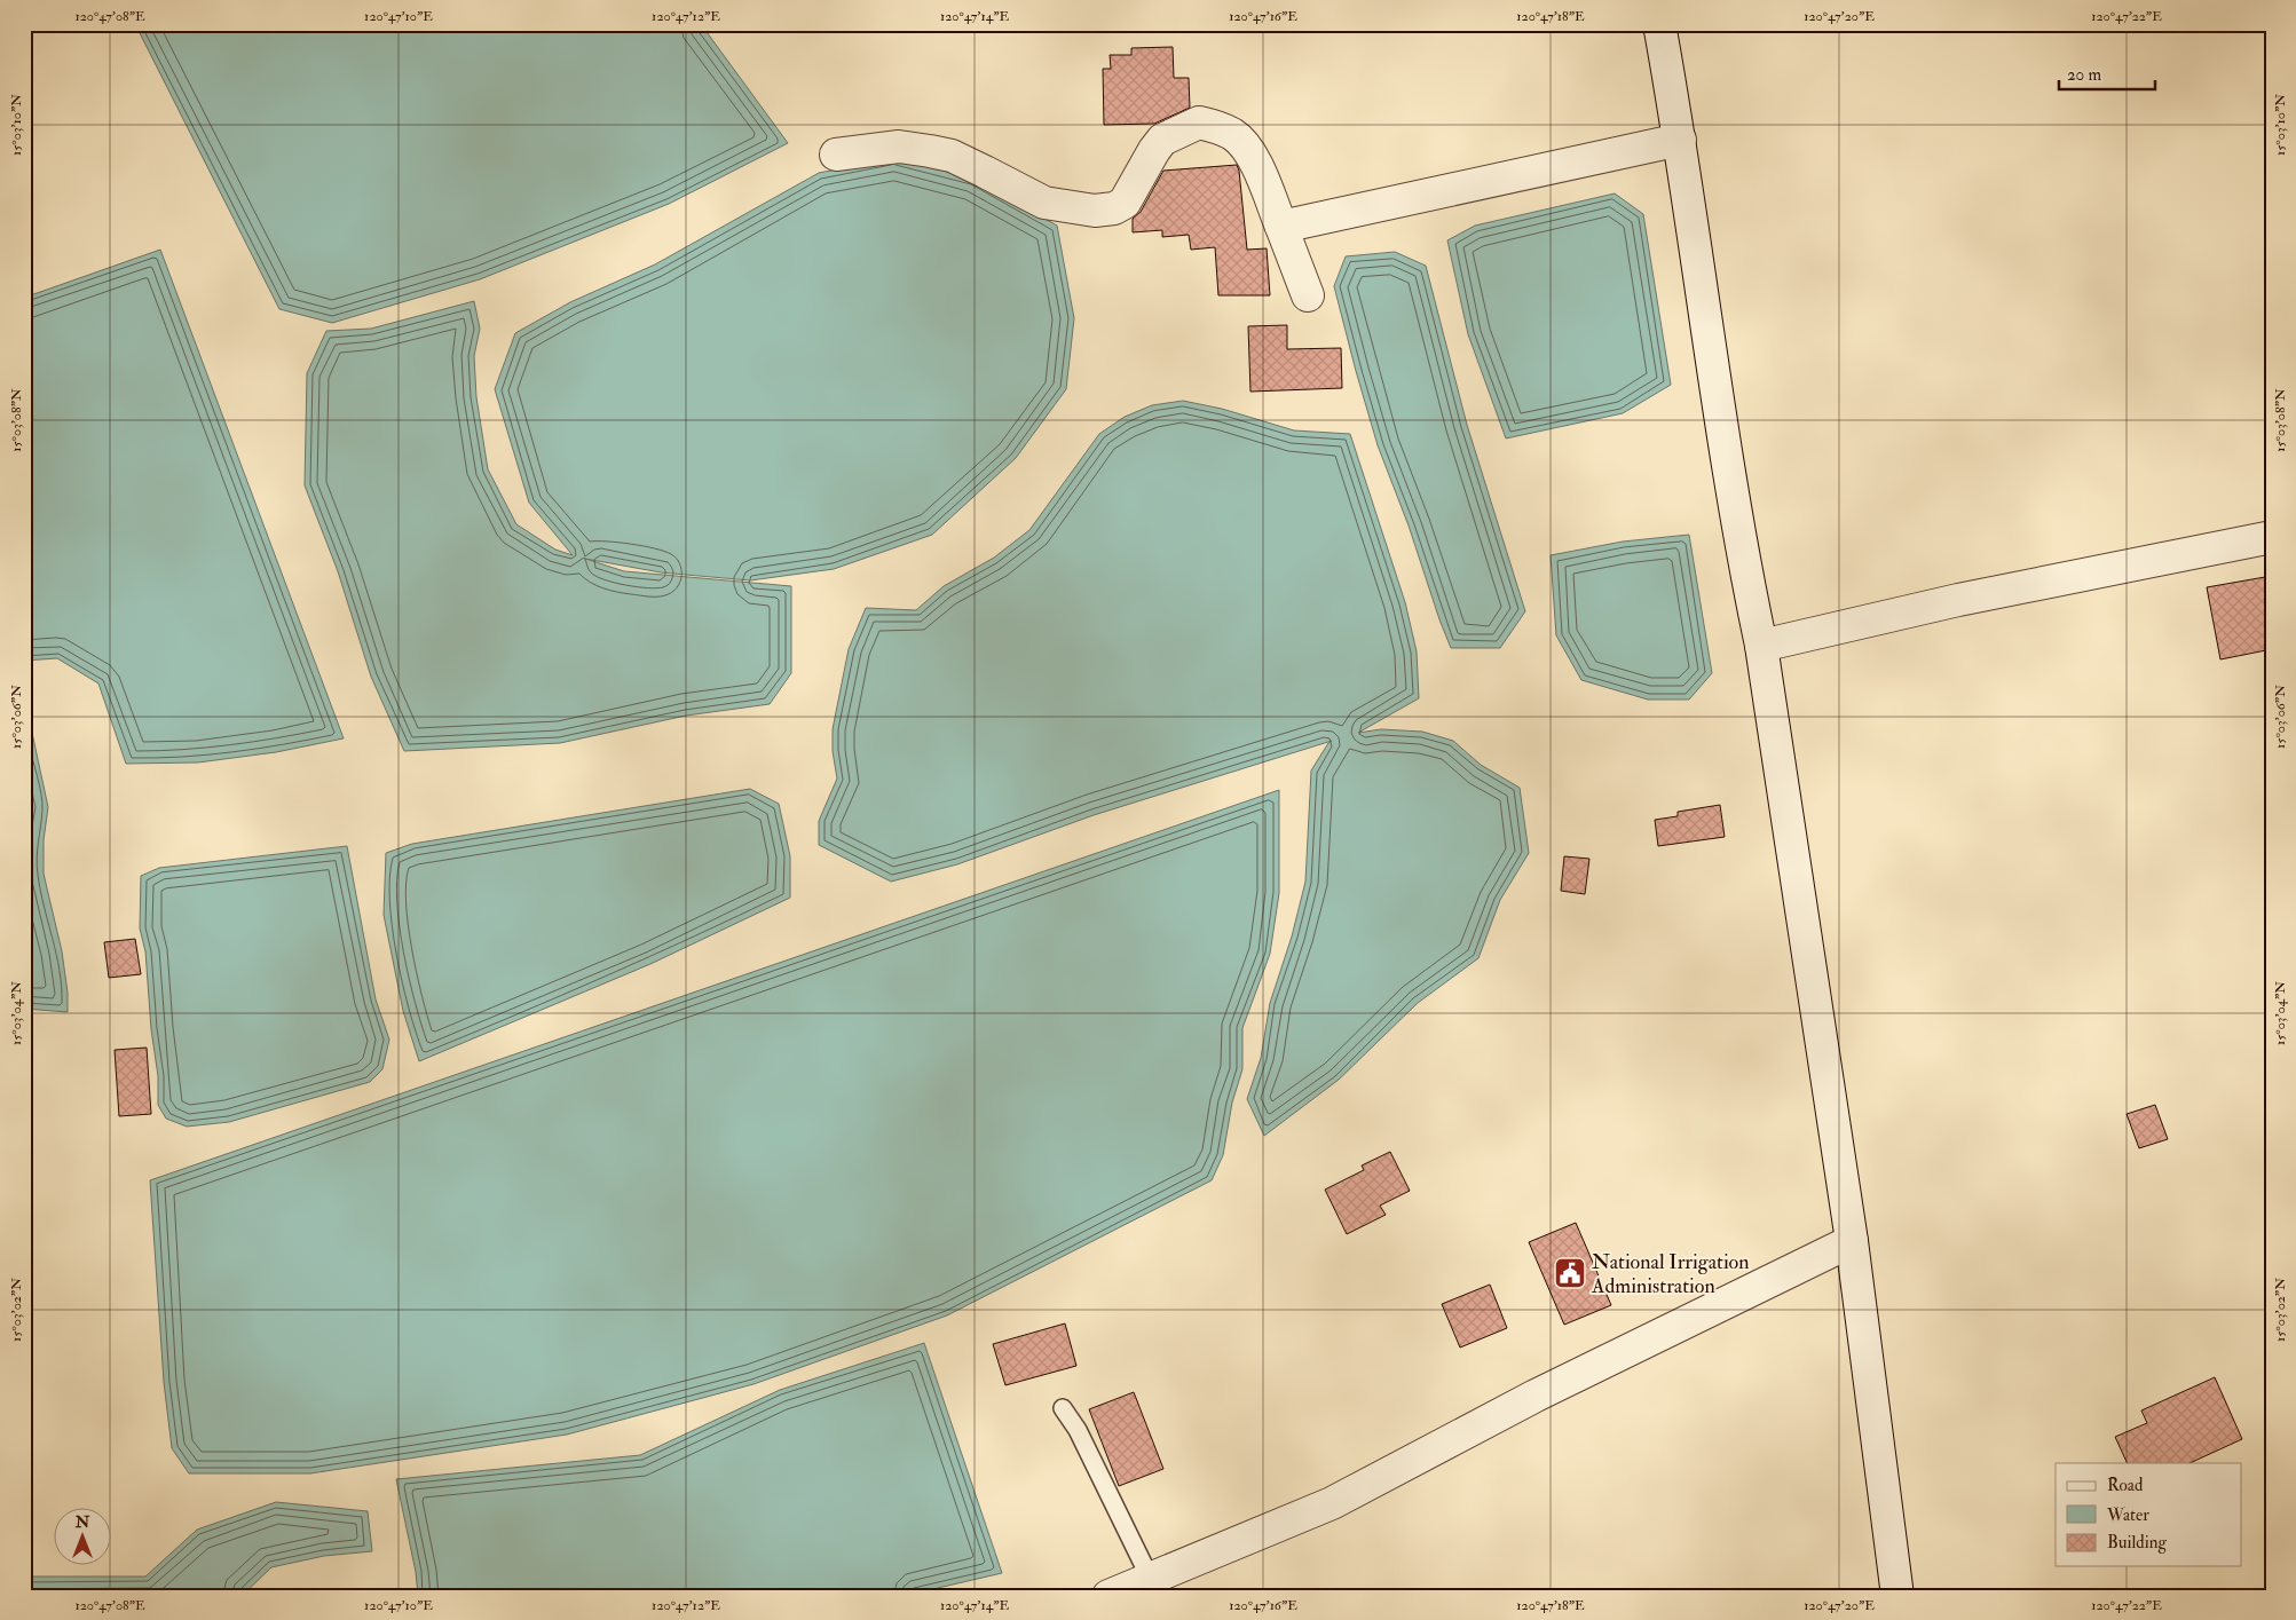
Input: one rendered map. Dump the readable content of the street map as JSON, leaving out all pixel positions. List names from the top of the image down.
{
  "places": {
    "public building": ["National Irrigation Administration"]
  },
  "legend": ["Road", "Water", "Building"],
  "scale_bar": "20 m",
  "north": "top",
  "coordinates": [
    "120°47'08\"E",
    "120°47'10\"E",
    "120°47'12\"E",
    "120°47'14\"E",
    "120°47'16\"E",
    "120°47'18\"E",
    "120°47'20\"E",
    "120°47'22\"E",
    "15°03'10\"N",
    "15°03'08\"N",
    "15°03'06\"N",
    "15°03'04\"N",
    "15°03'02\"N"
  ]
}
